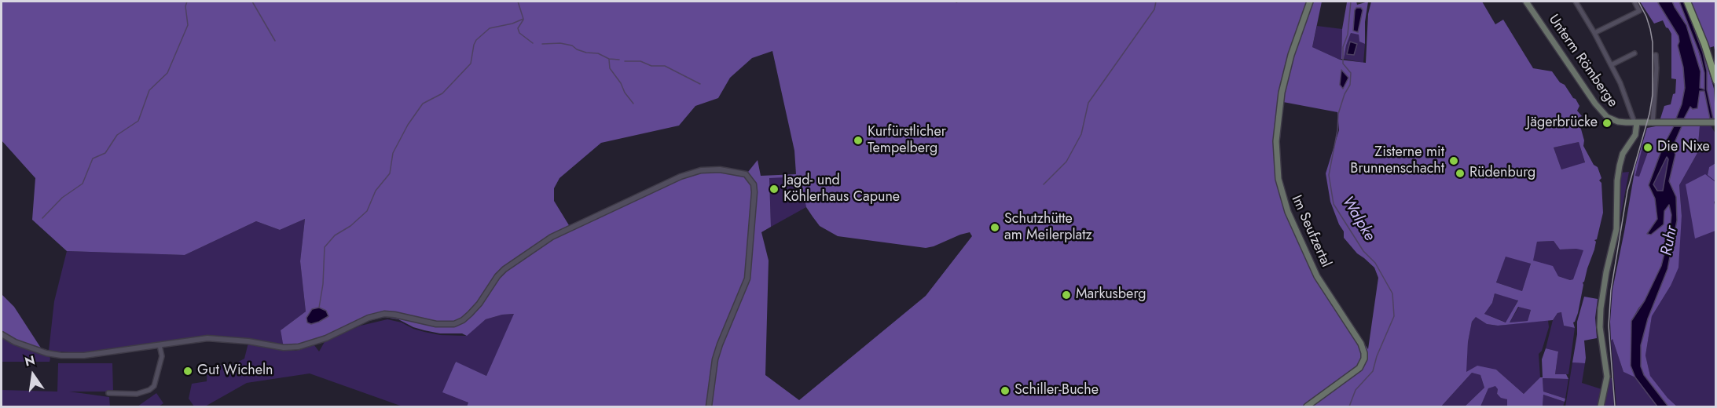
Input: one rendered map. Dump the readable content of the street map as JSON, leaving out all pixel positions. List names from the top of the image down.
{
  "streets": {
    "main road": ["Unterm Römberge", "Im Seufzertal"]
  },
  "water": ["Walpke", "Ruhr"],
  "places": [
    "Jägerbrücke",
    "Kurfürstlicher Tempelberg",
    "Die Nixe",
    "Zisterne mit Brunnenschacht",
    "Rüdenburg",
    "Jagd- und Köhlerhaus Capune",
    "Schutzhütte am Meilerplatz",
    "Markusberg",
    "Gut Wicheln",
    "Schiller-Buche"
  ],
  "north": "top"
}
